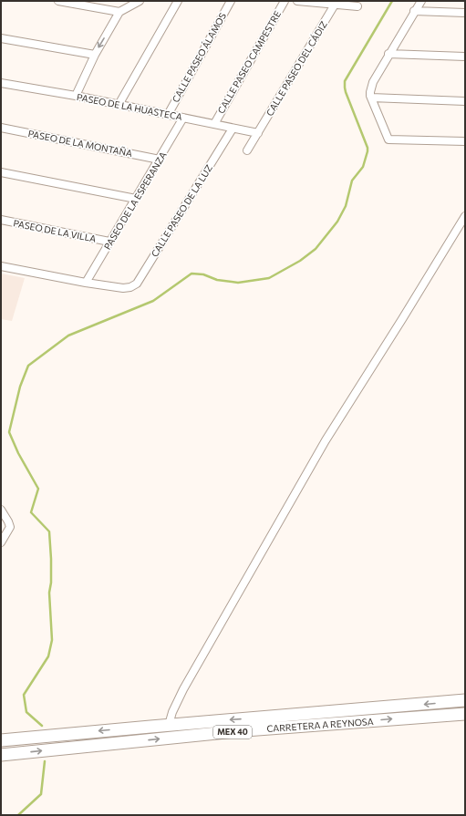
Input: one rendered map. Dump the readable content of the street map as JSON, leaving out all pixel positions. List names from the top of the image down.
{
  "streets": {
    "main road": ["CARRETERA A REYNOSA", "MEX 40"],
    "street": [
      "CALLE PASEO ÁLAMOS",
      "CALLE PASEO CAMPESTRE",
      "CALLE PASEO DEL CÁDIZ",
      "PASEO DE LA HUASTECA",
      "PASEO DE LA MONTAÑA",
      "PASEO DE LA ESPERANZA",
      "CALLE PASEO DE LA LUZ",
      "PASEO DE LA VILLA"
    ]
  },
  "crossings": [
    ["CALLE PASEO ÁLAMOS", "PASEO DE LA HUASTECA"],
    ["CALLE PASEO CAMPESTRE", "PASEO DE LA HUASTECA"],
    ["CALLE PASEO DEL CÁDIZ", "PASEO DE LA HUASTECA"],
    ["PASEO DE LA HUASTECA", "PASEO DE LA ESPERANZA"],
    ["PASEO DE LA HUASTECA", "CALLE PASEO DE LA LUZ"],
    ["PASEO DE LA MONTAÑA", "PASEO DE LA ESPERANZA"],
    ["PASEO DE LA ESPERANZA", "CALLE PASEO DE LA LUZ"],
    ["PASEO DE LA ESPERANZA", "PASEO DE LA VILLA"]
  ]
}
